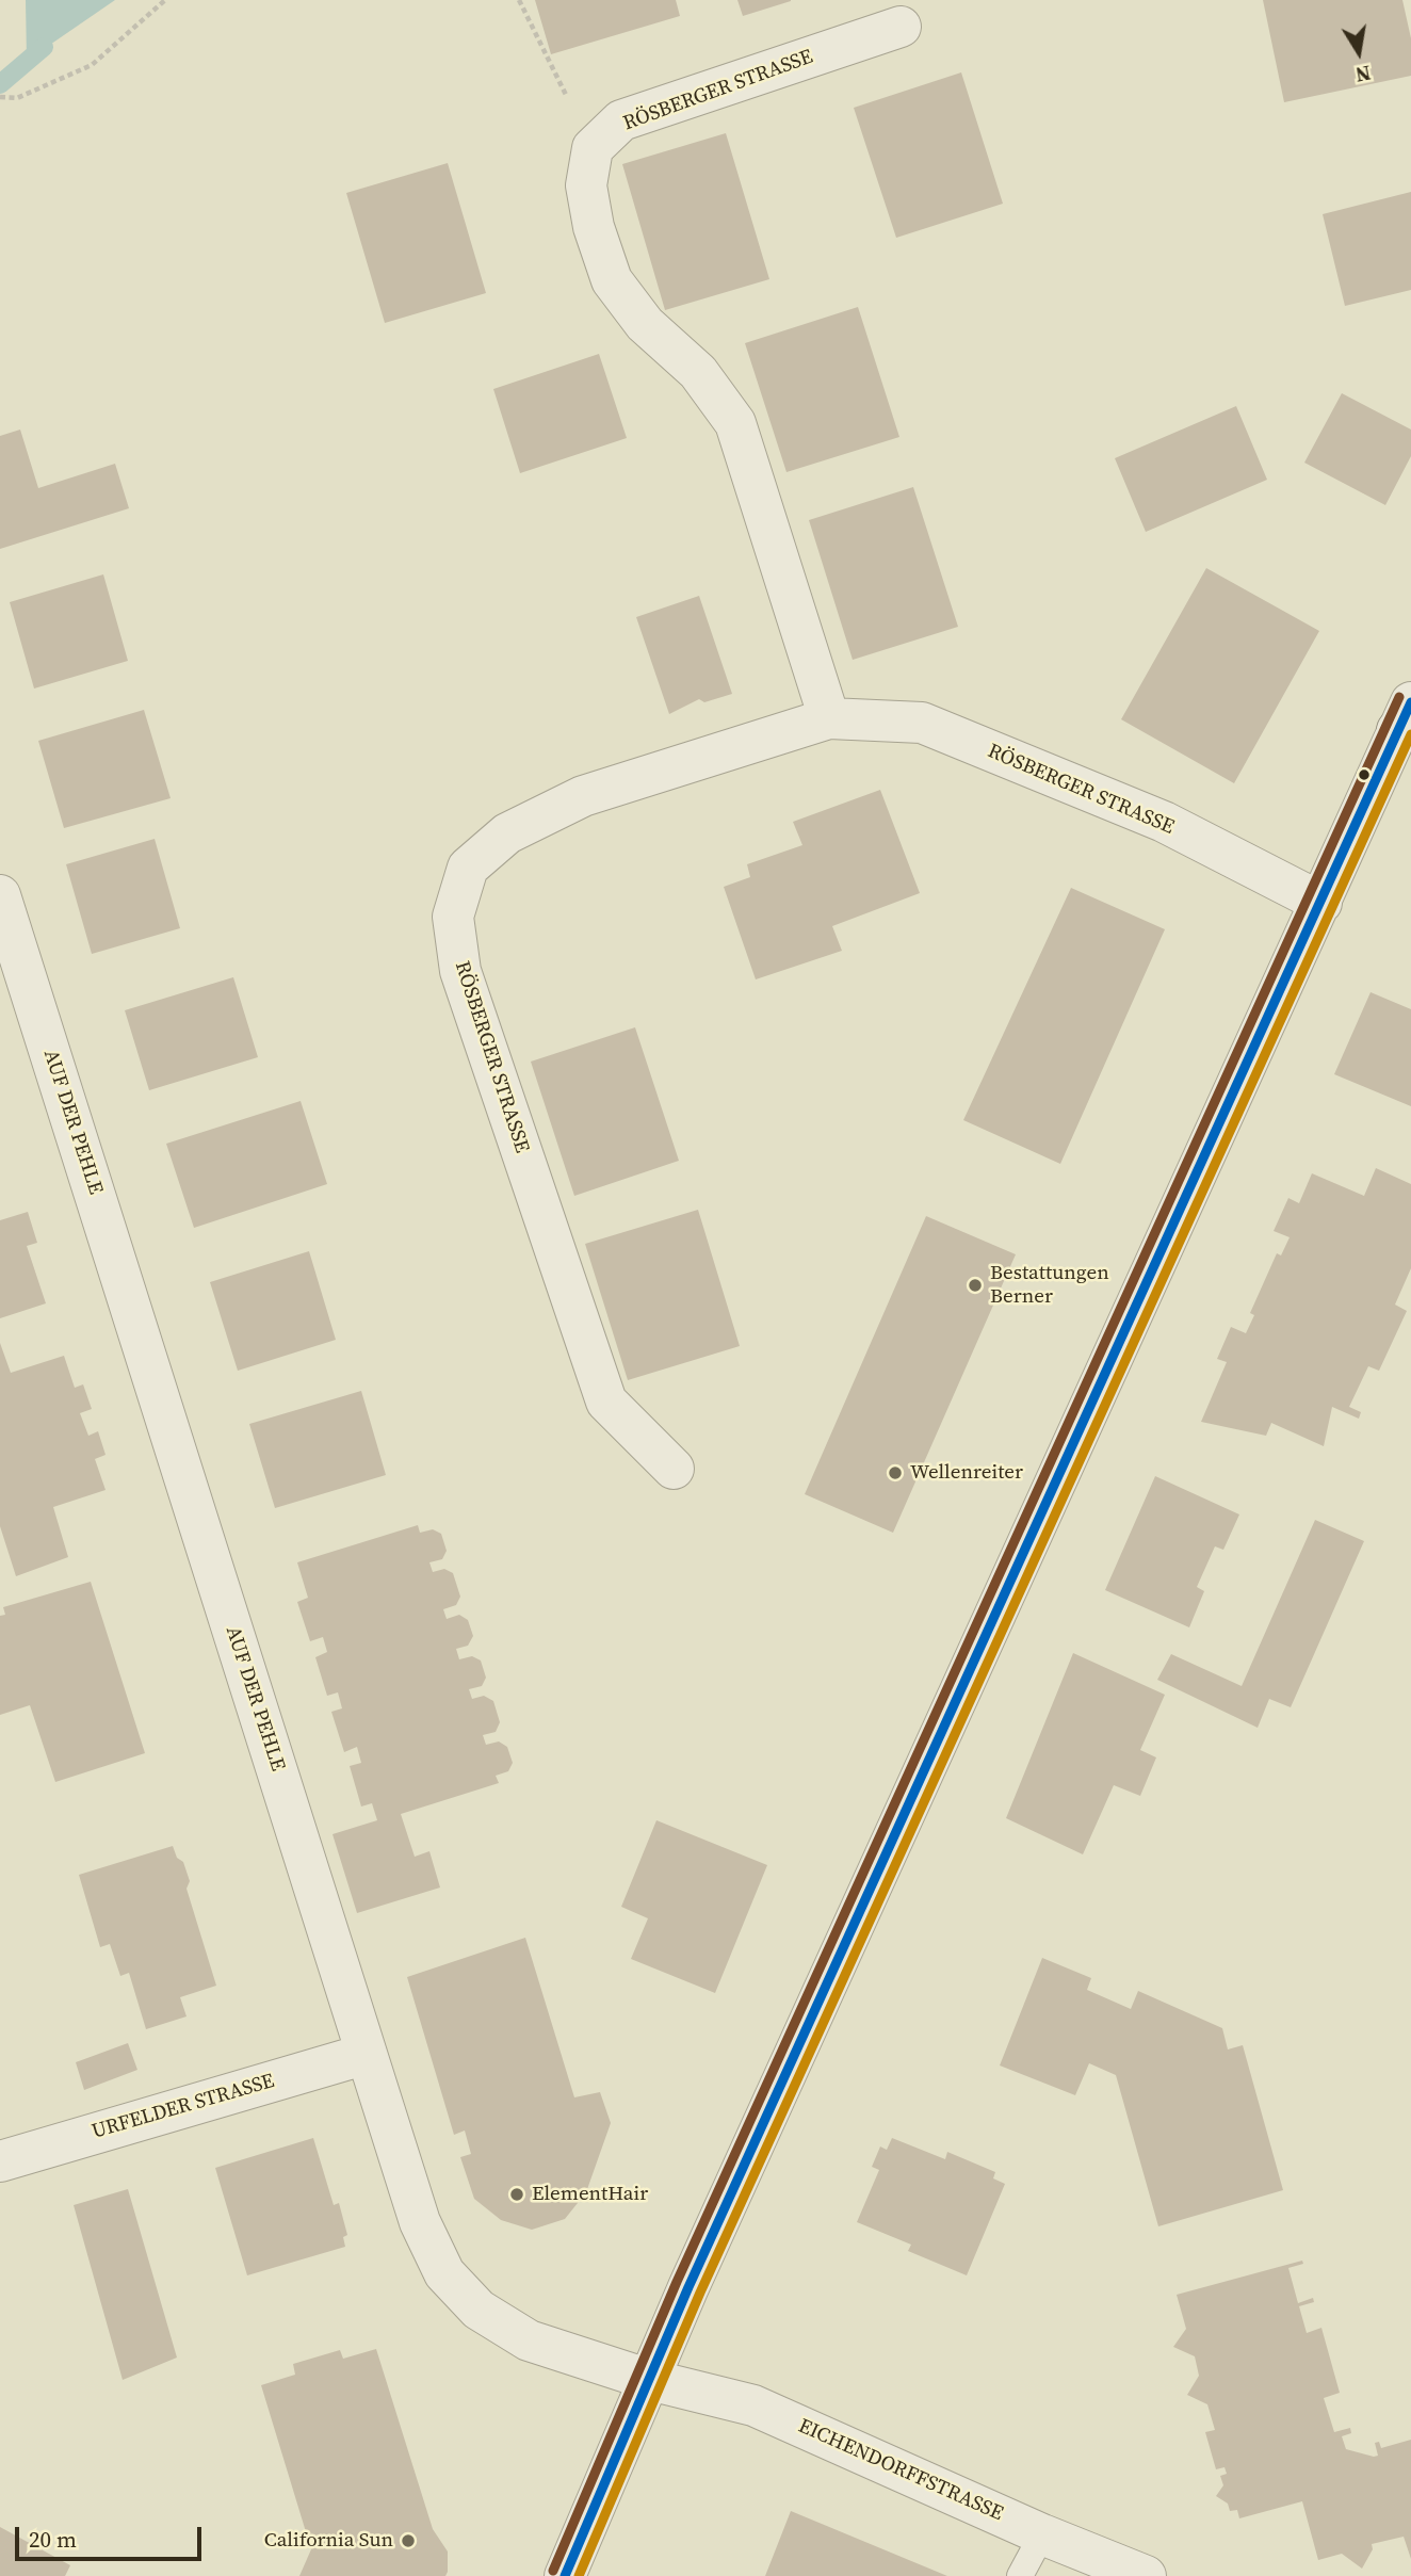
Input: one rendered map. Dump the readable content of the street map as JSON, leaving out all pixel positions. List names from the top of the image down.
{
  "streets": {
    "street": [
      "RÖSBERGER STRASSE",
      "AUF DER PEHLE",
      "URFELDER STRASSE",
      "EICHENDORFFSTRASSE"
    ]
  },
  "crossings": [
    ["AUF DER PEHLE", "URFELDER STRASSE"],
    ["AUF DER PEHLE", "EICHENDORFFSTRASSE"]
  ],
  "places": [
    "Bestattungen Berner",
    "Wellenreiter",
    "ElementHair",
    "California Sun"
  ],
  "scale_bar": "20 m",
  "north": "bottom"
}
